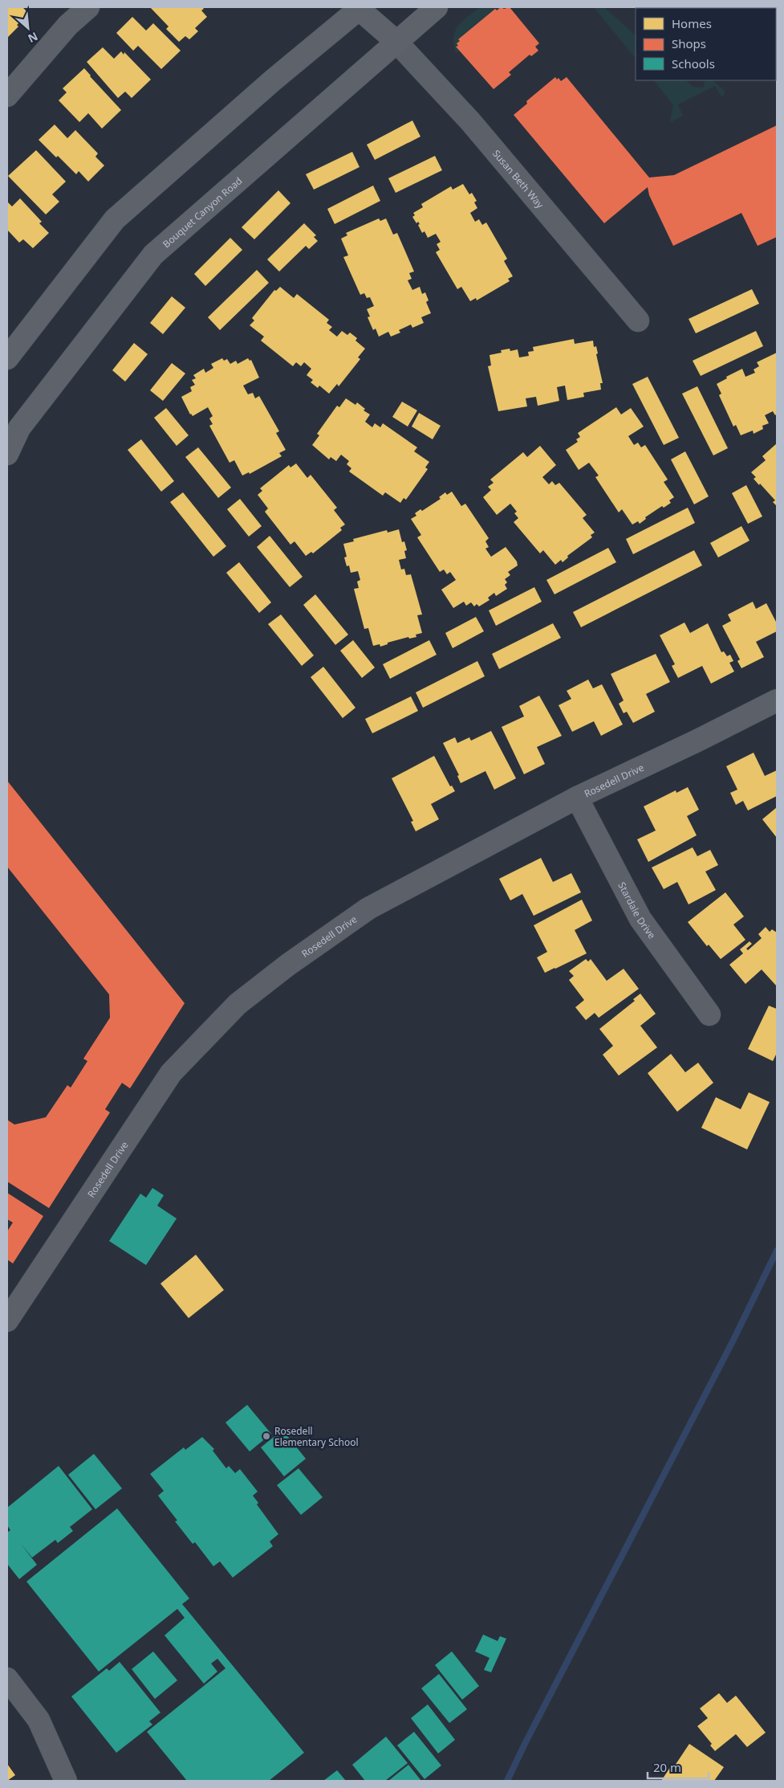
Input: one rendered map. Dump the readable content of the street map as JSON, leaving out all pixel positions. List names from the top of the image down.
{
  "streets": {
    "main road": ["Bouquet Canyon Road"],
    "street": ["Susan Beth Way", "Rosedell Drive", "Stardale Drive"]
  },
  "crossings": [
    ["Susan Beth Way", "Bouquet Canyon Road"],
    ["Rosedell Drive", "Stardale Drive"]
  ],
  "places": ["Rosedell Elementary School"],
  "legend": ["Homes", "Shops", "Schools"],
  "scale_bar": "20 m",
  "north": "bottom right"
}
